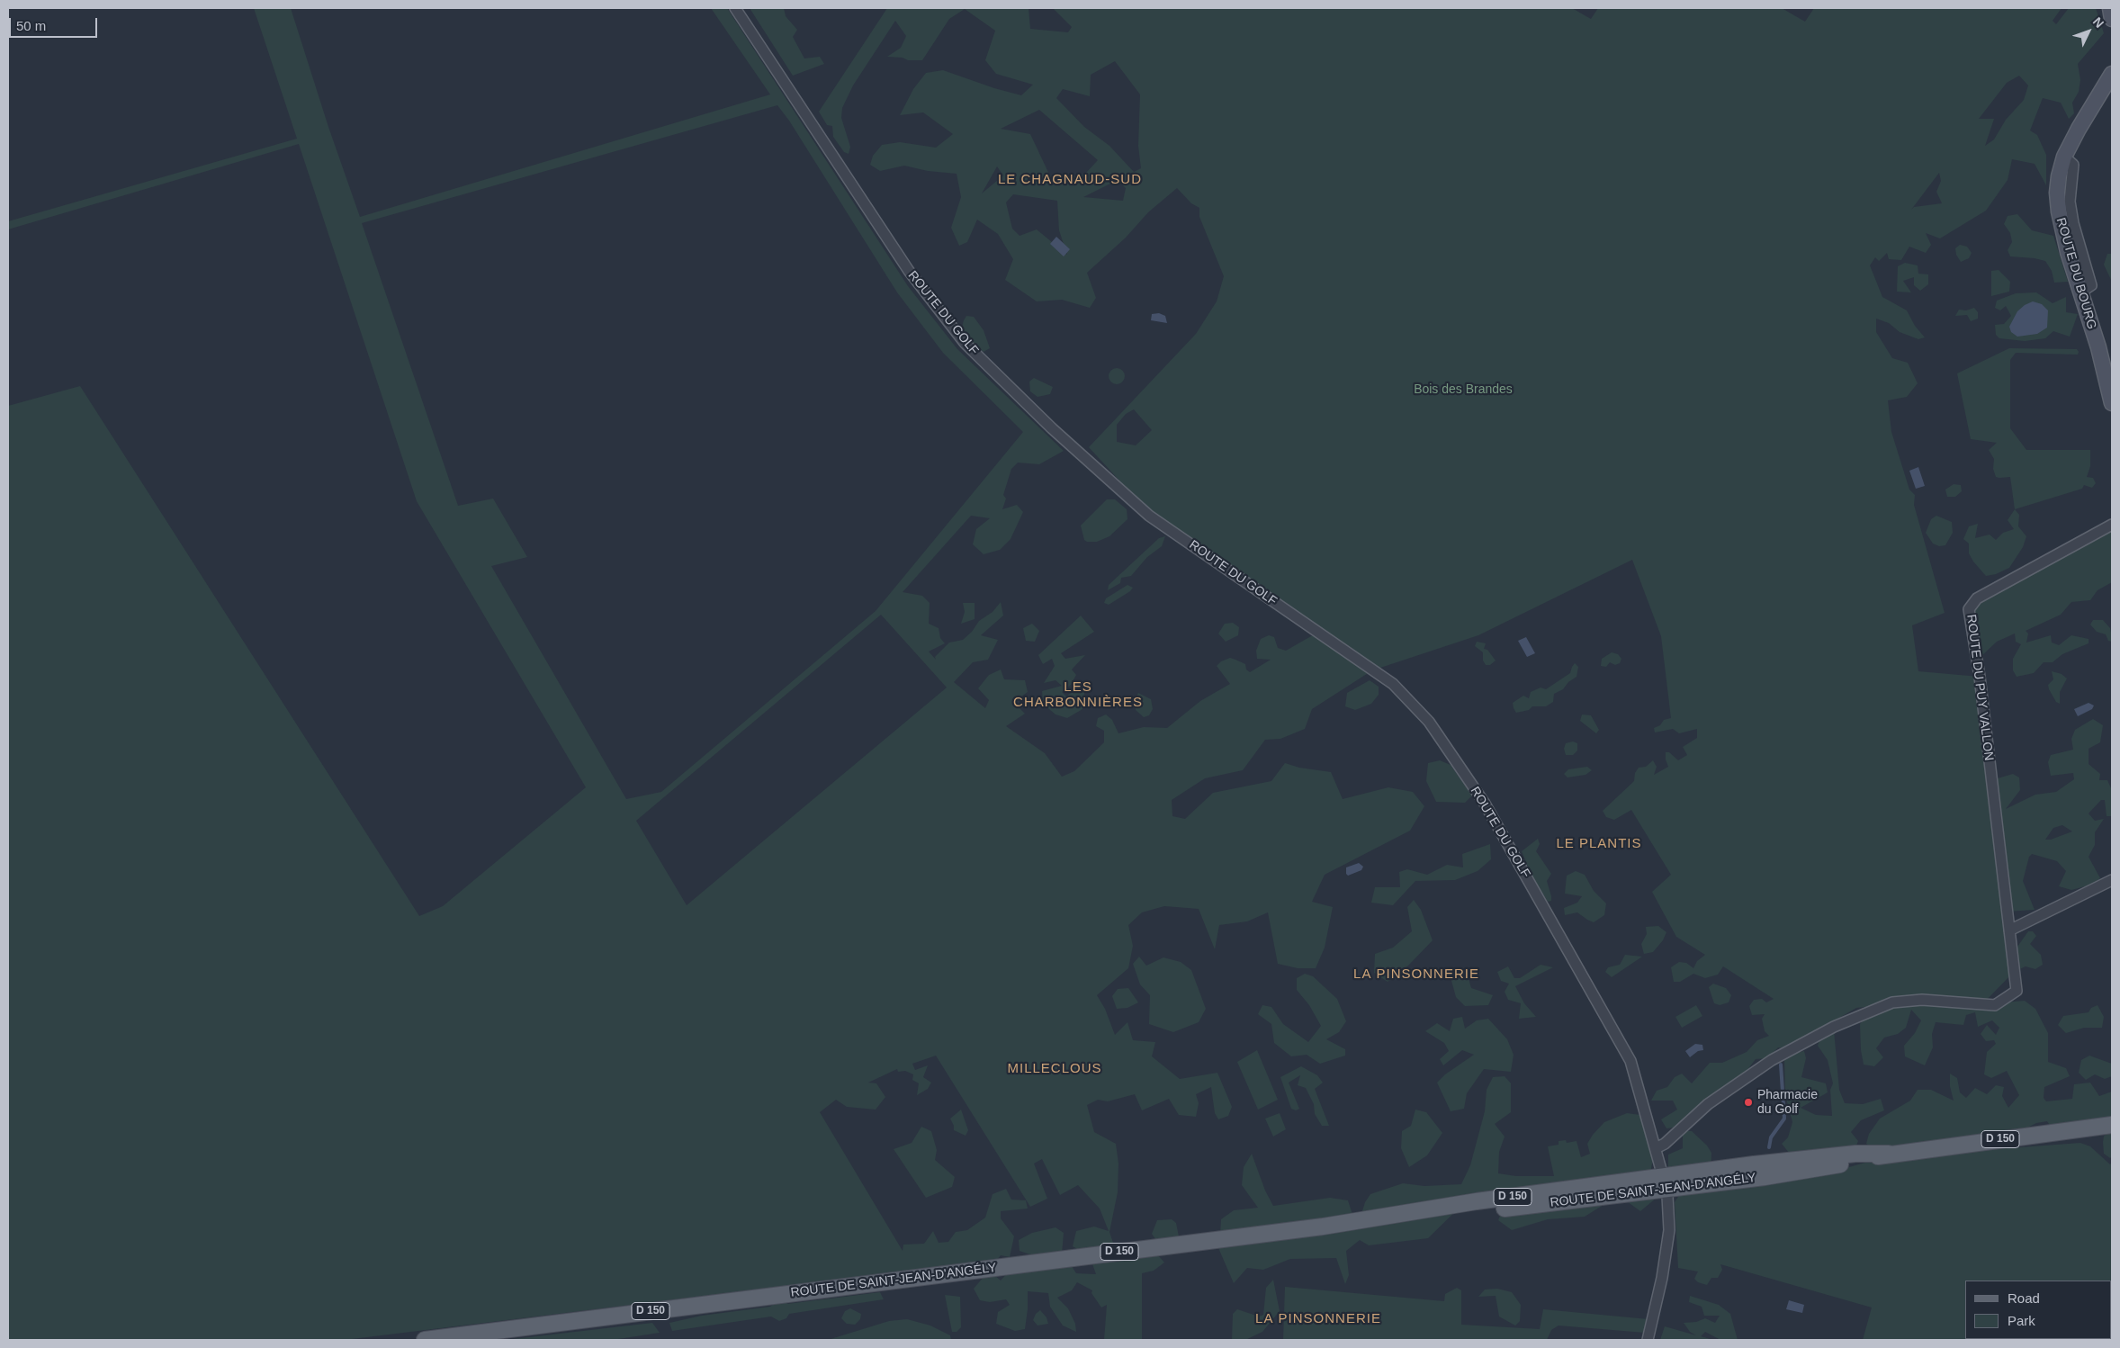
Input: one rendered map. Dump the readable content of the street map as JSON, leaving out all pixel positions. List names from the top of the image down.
{
  "streets": {
    "main road": ["D 150", "ROUTE DE SAINT-JEAN-D'ANGÉLY"],
    "street": ["ROUTE DU BOURG", "ROUTE DU GOLF", "ROUTE DU PUY VALLON"]
  },
  "crossings": [
    ["ROUTE DU GOLF", "ROUTE DU PUY VALLON"],
    ["ROUTE DU GOLF", "ROUTE DE SAINT-JEAN-D'ANGÉLY"]
  ],
  "districts": [
    "LE CHAGNAUD-SUD",
    "LES CHARBONNIÈRES",
    "LE PLANTIS",
    "LA PINSONNERIE",
    "MILLECLOUS",
    "LA PINSONNERIE"
  ],
  "parks": ["Bois des Brandes"],
  "places": ["Pharmacie du Golf"],
  "legend": ["Road", "Park"],
  "scale_bar": "50 m",
  "north": "top right"
}
